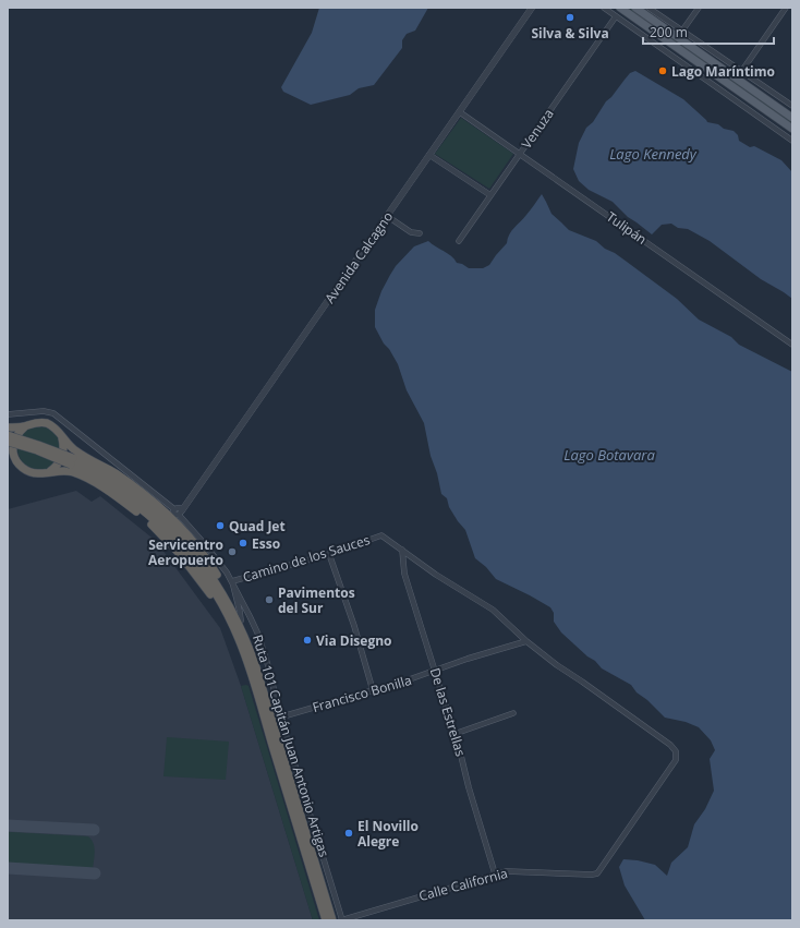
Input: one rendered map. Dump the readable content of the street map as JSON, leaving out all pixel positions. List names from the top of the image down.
{
  "streets": {
    "highway": ["Ruta 101 Capitán Juan Antonio Artigas"],
    "street": [
      "Venuza",
      "Tulipán",
      "Avenida Calcagno",
      "Camino de los Sauces",
      "Francisco Bonilla",
      "De las Estrellas",
      "Calle California"
    ]
  },
  "crossings": [
    ["Venuza", "Tulipán"],
    ["Tulipán", "Avenida Calcagno"],
    ["Camino de los Sauces", "De las Estrellas"],
    ["Francisco Bonilla", "De las Estrellas"],
    ["Francisco Bonilla", "Ruta 101 Capitán Juan Antonio Artigas"],
    ["Francisco Bonilla", "Calle California"],
    ["De las Estrellas", "Calle California"]
  ],
  "water": ["Lago Kennedy", "Lago Botavara"],
  "places": [
    "Silva & Silva",
    "Lago Maríntimo",
    "Quad Jet",
    "Esso",
    "Servicentro Aeropuerto",
    "Pavimentos del Sur",
    "Via Disegno",
    "El Novillo Alegre"
  ],
  "scale_bar": "200 m"
}
